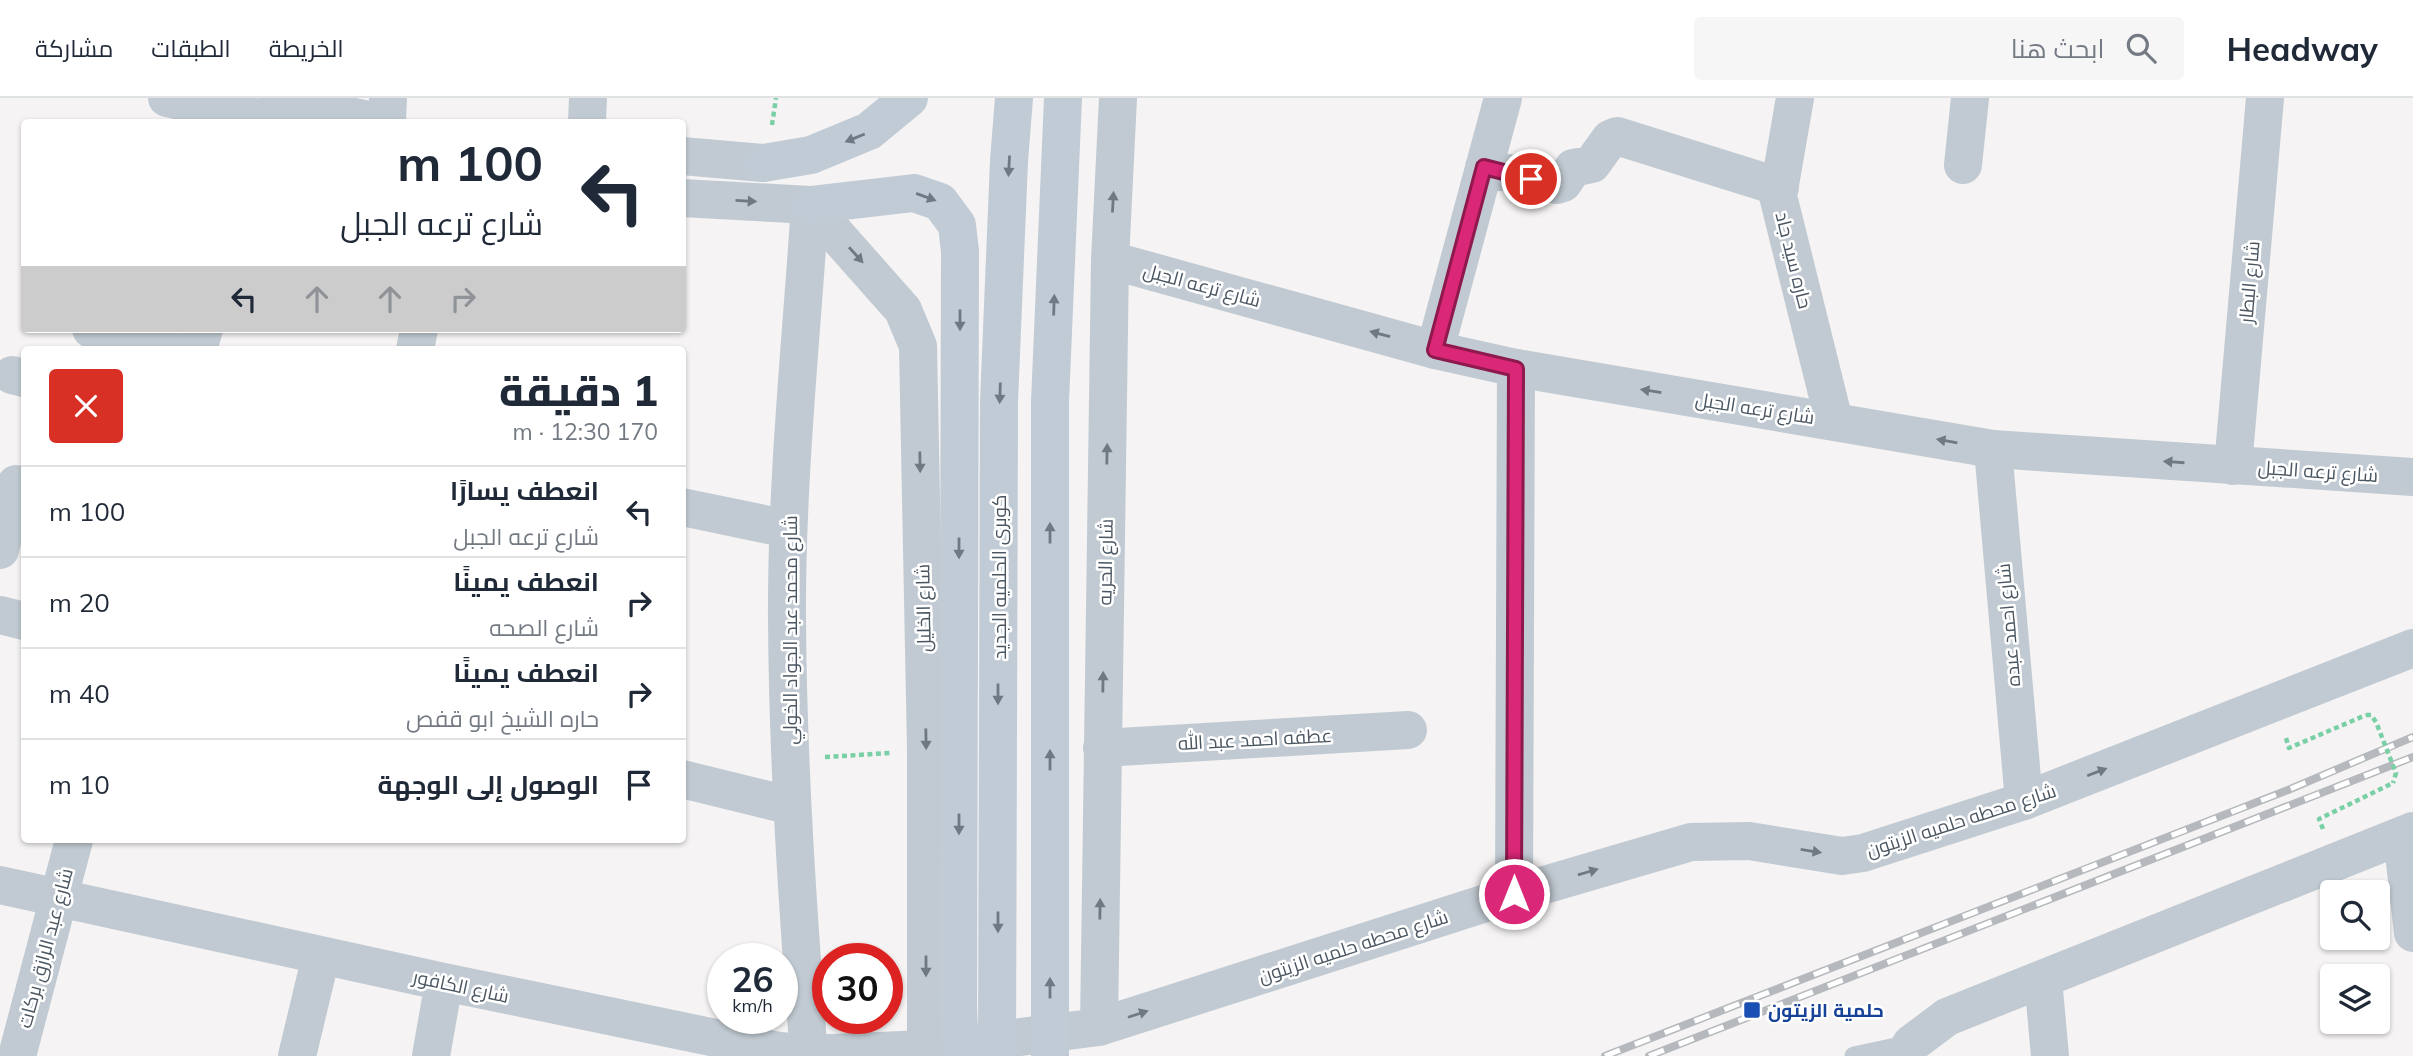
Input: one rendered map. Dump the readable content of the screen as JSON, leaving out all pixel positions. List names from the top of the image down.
{
  "streets": {
    "main road": ["كوبرى الحلميه الجديد"],
    "street": [
      "حاره سيد جاد",
      "شارع البطار",
      "شارع ترعه الجبل",
      "شارع الحريه",
      "شارع الخليل",
      "شارع احمد عبده",
      "شارع محمد عبد الجواد الخولي",
      "عطفه احمد عبد الله",
      "شارع محطه حلميه الزيتون",
      "شارع عبد الرازق بركات",
      "شارع الكافور"
    ]
  },
  "crossings": [
    ["حاره سيد جاد", "شارع ترعه الجبل"],
    ["شارع البطار", "شارع ترعه الجبل"],
    ["شارع ترعه الجبل", "شارع الحريه"],
    ["شارع ترعه الجبل", "شارع احمد عبده"],
    ["شارع الحريه", "عطفه احمد عبد الله"],
    ["شارع الحريه", "شارع محطه حلميه الزيتون"],
    ["شارع الخليل", "شارع محمد عبد الجواد الخولي"],
    ["شارع الخليل", "شارع محطه حلميه الزيتون"],
    ["شارع الخليل", "شارع الكافور"],
    ["شارع احمد عبده", "شارع محطه حلميه الزيتون"],
    ["شارع محمد عبد الجواد الخولي", "شارع الكافور"],
    ["شارع محطه حلميه الزيتون", "شارع الكافور"],
    ["شارع عبد الرازق بركات", "شارع الكافور"]
  ],
  "one_way": ["شارع ترعه الجبل", "شارع الحريه", "شارع الخليل"],
  "places": {
    "transit": ["حلمية الزيتون"]
  },
  "page": {
    "header": "Headway",
    "search": "ابحث هنا",
    "nav": ["الخريطة", "الطبقات", "مشاركة"],
    "turn": ["100 m", "شارع ترعه الجبل"],
    "heading": ["1 دقيقة", "170 m · 12:30"],
    "list": [
      {
        "name": "انعطف يسارًا",
        "note": "شارع ترعه الجبل",
        "value": "100 m"
      },
      {
        "name": "انعطف يمينًا",
        "note": "شارع الصحه",
        "value": "20 m"
      },
      {
        "name": "انعطف يمينًا",
        "note": "حاره الشيخ ابو قفص",
        "value": "40 m"
      },
      {
        "name": "الوصول إلى الوجهة",
        "value": "10 m"
      }
    ],
    "speed": "26 km/h",
    "limit": "30"
  }
}
